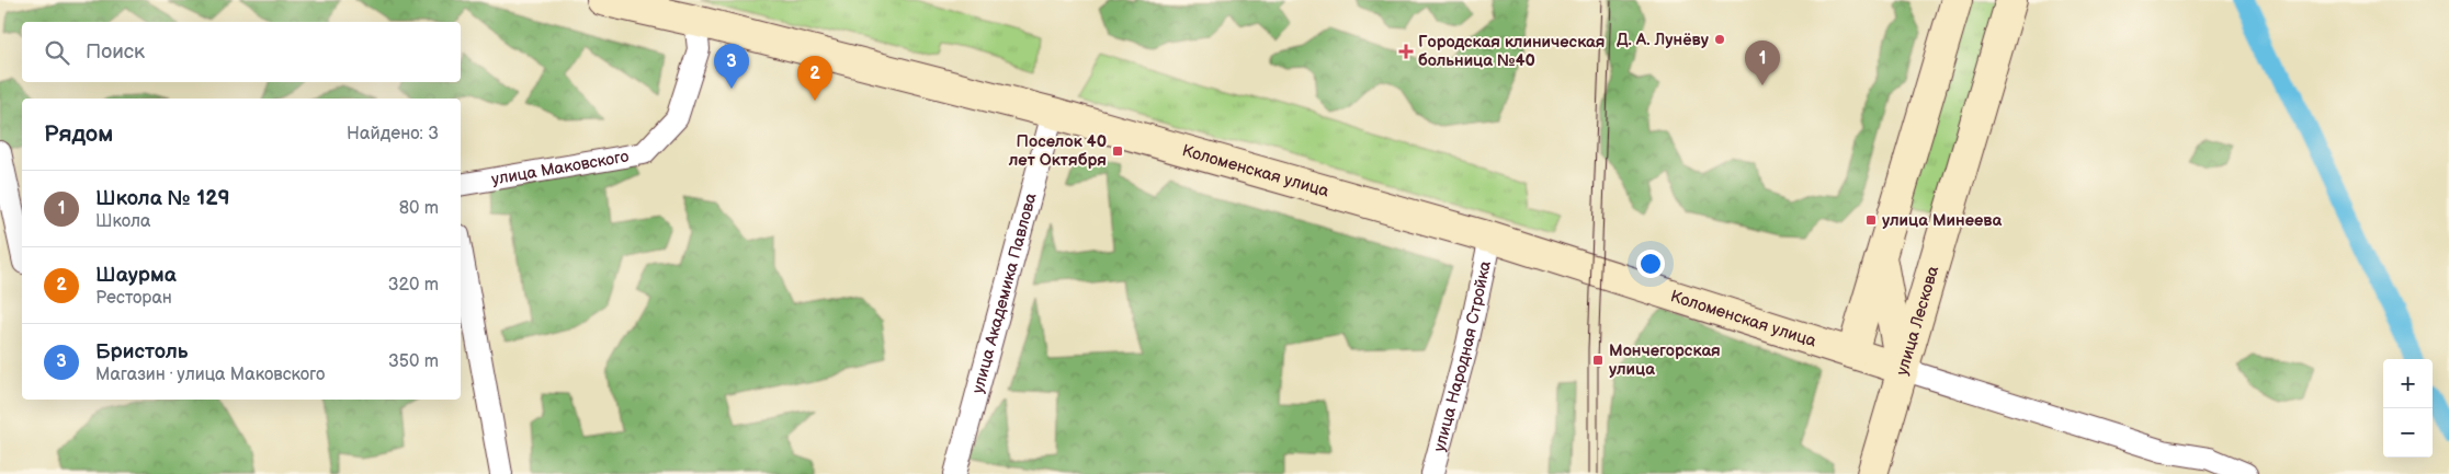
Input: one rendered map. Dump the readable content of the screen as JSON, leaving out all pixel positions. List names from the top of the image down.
{
  "streets": {
    "main road": ["Коломенская улица", "улица Лескова"],
    "street": ["улица Маковского", "улица Академика Павлова", "улица Народная Стройка"]
  },
  "crossings": [
    ["улица Маковского", "Коломенская улица"],
    ["Коломенская улица", "улица Академика Павлова"],
    ["Коломенская улица", "улица Лескова"],
    ["Коломенская улица", "улица Народная Стройка"]
  ],
  "places": {
    "other": ["Д. А. Лунёву"],
    "health": ["Городская клиническая больница №40"],
    "transit": ["Поселок 40 лет Октября", "улица Минеева", "Мончегорская улица"]
  },
  "page": {
    "search": "Поиск",
    "pins": ["1", "3", "2"],
    "heading": ["Рядом", "Найдено: 3"],
    "list": [
      {
        "mark": "1",
        "name": "Школа № 129",
        "note": "Школа",
        "value": "80 m"
      },
      {
        "mark": "2",
        "name": "Шаурма",
        "note": "Ресторан",
        "value": "320 m"
      },
      {
        "mark": "3",
        "name": "Бристоль",
        "note": "Магазин · улица Маковского",
        "value": "350 m"
      }
    ],
    "map_buttons": ["+", "−"]
  }
}
